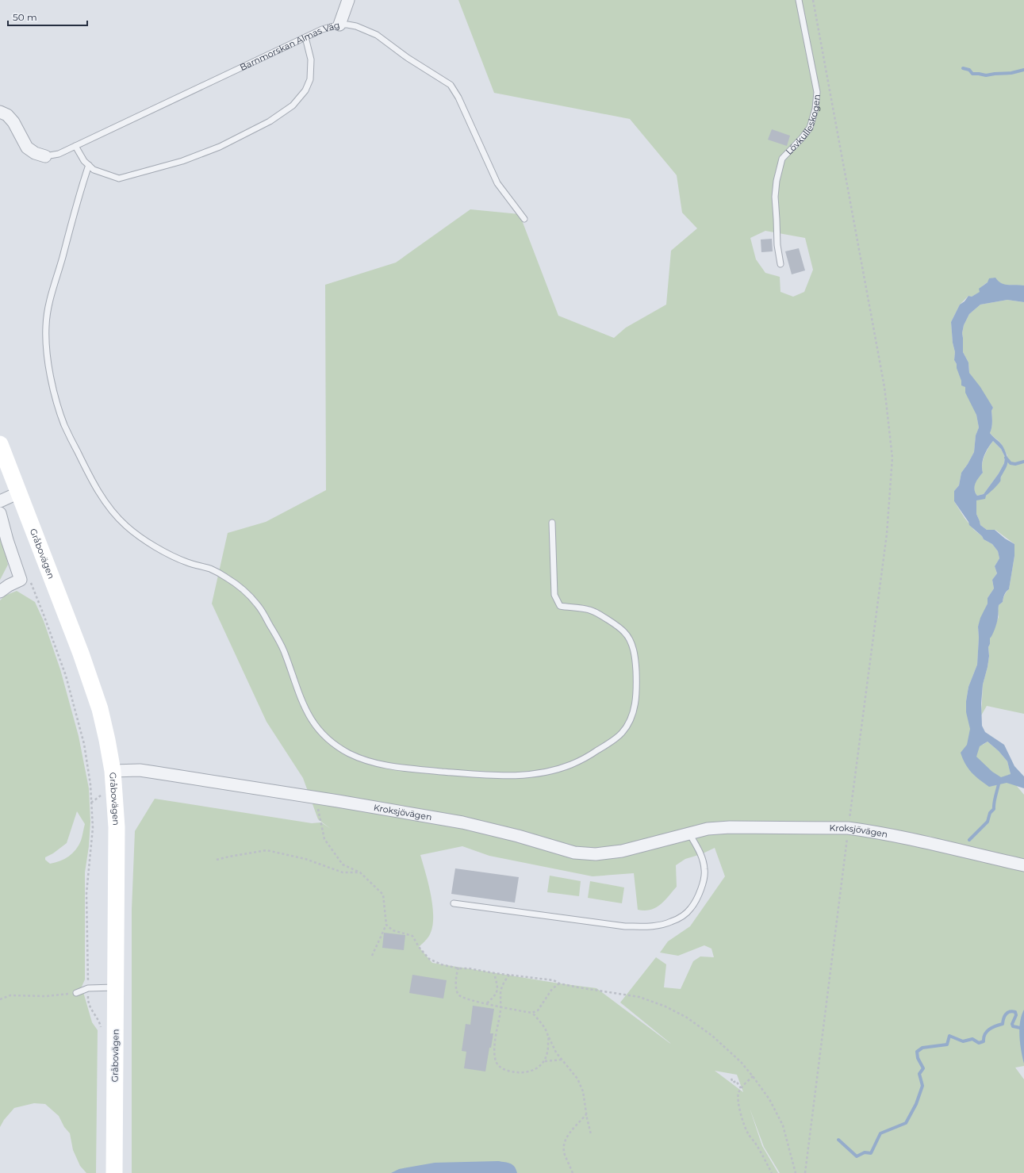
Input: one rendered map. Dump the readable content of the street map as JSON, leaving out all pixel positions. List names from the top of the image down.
{
  "streets": {
    "main road": ["Gråbovägen"],
    "street": ["Barnmorskan Almas Väg", "Kroksjövägen"],
    "lane": ["Lövkulleskogen"]
  },
  "crossings": [
    ["Gråbovägen", "Kroksjövägen"]
  ],
  "scale_bar": "50 m"
}
